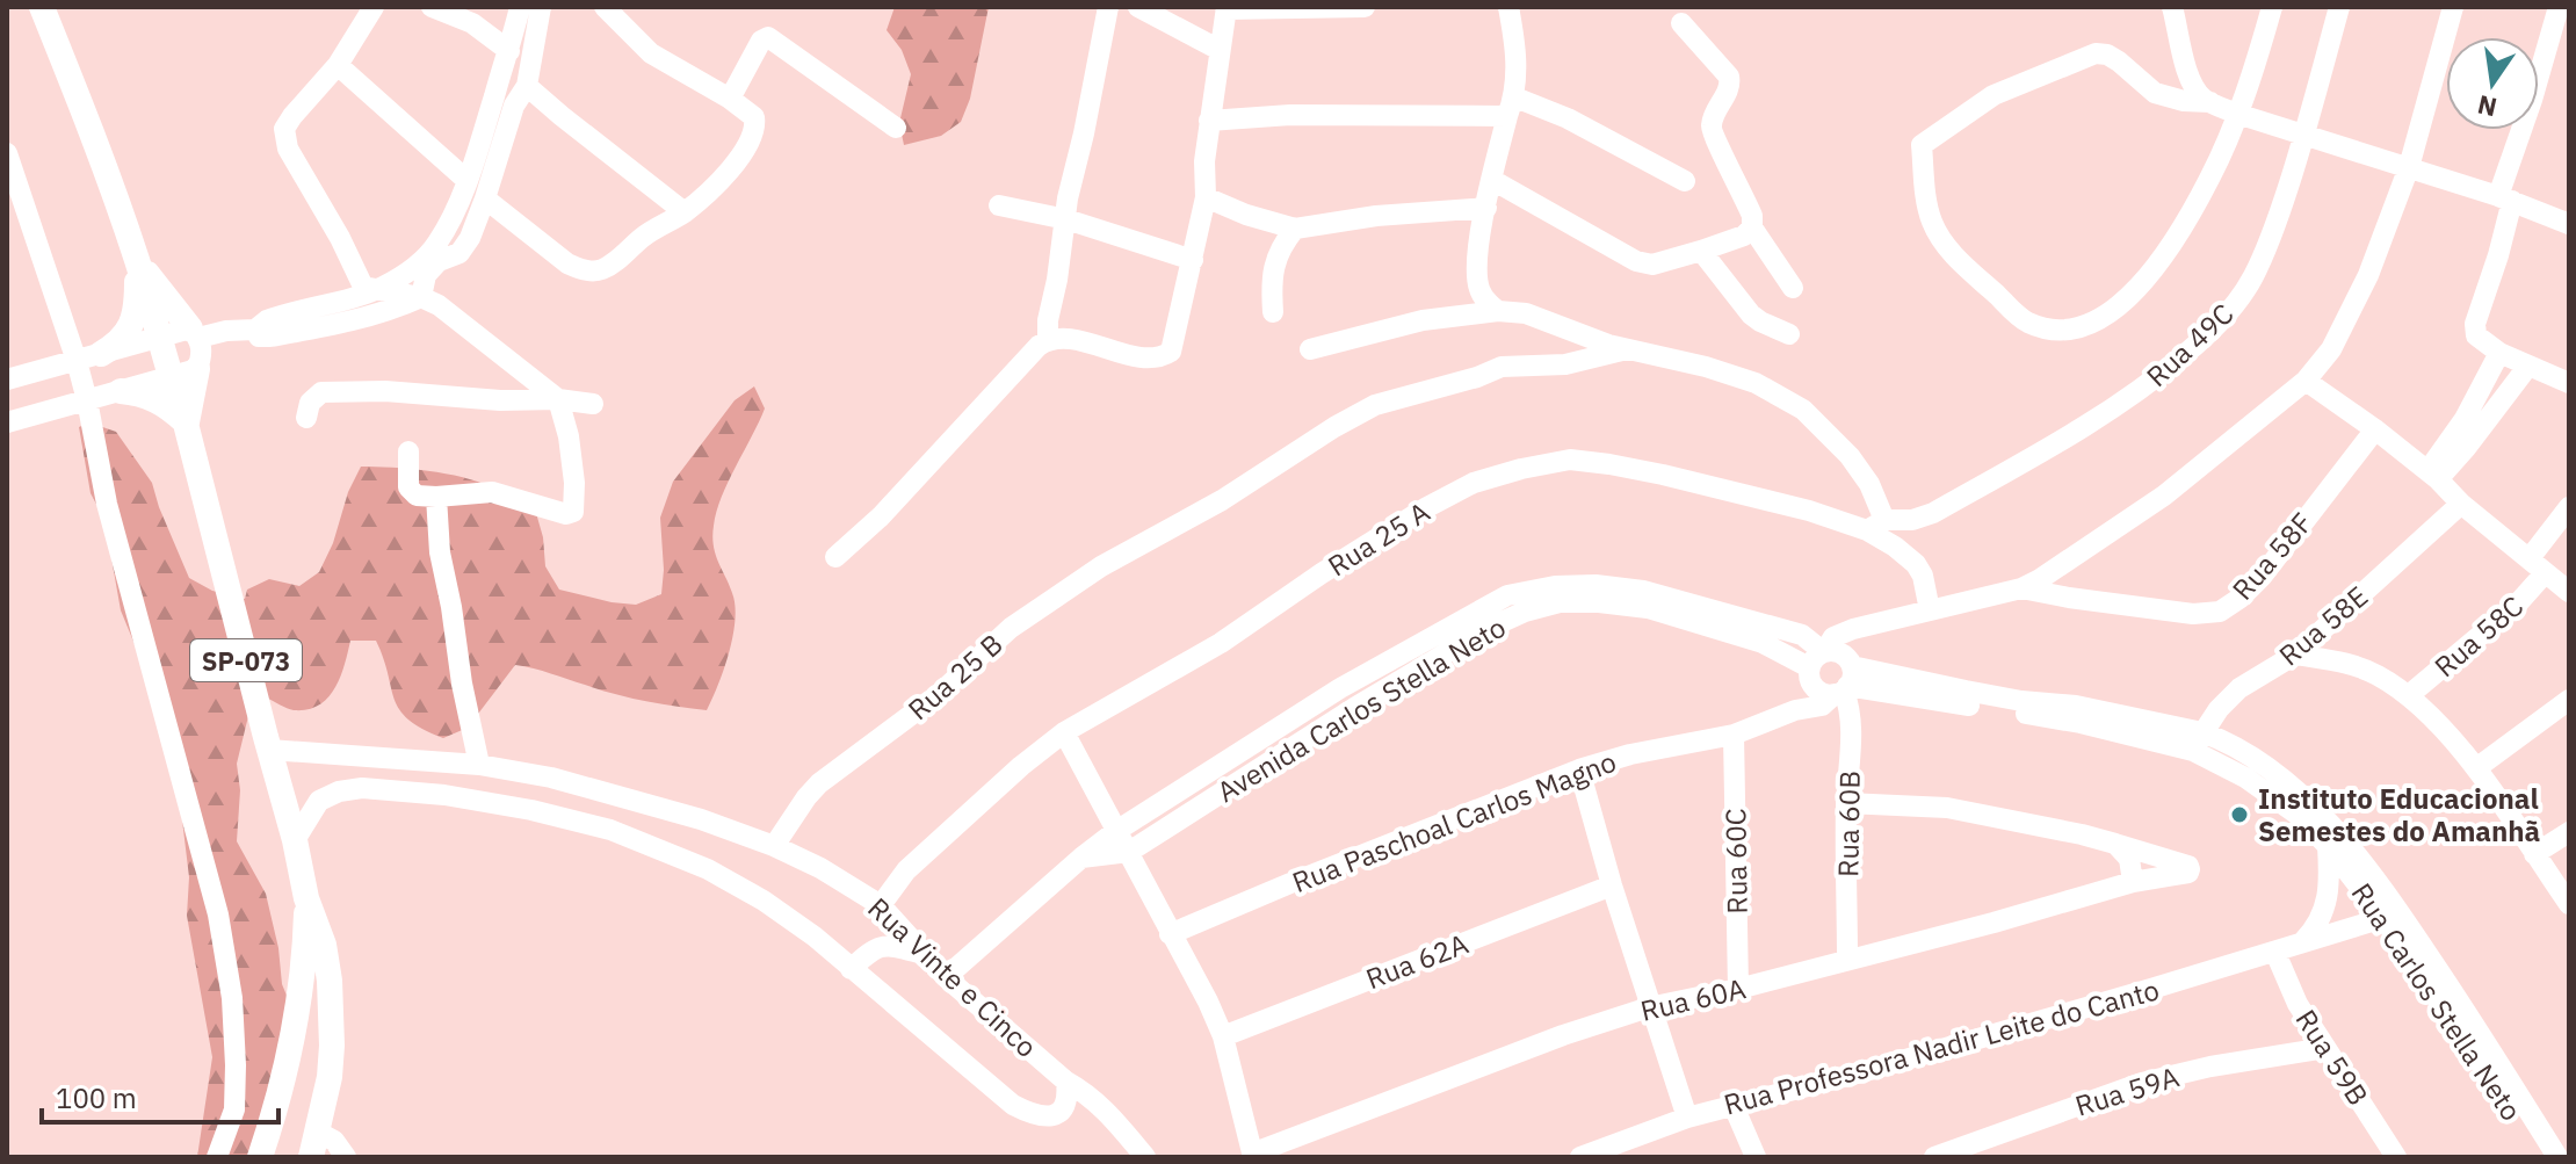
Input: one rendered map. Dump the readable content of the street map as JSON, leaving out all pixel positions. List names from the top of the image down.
{
  "streets": {
    "main road": ["SP-073"],
    "street": [
      "Rua 49C",
      "Rua 25 A",
      "Rua 58F",
      "Rua 58E",
      "Rua 58C",
      "Rua 25 B",
      "Avenida Carlos Stella Neto",
      "Rua Paschoal Carlos Magno",
      "Rua 60B",
      "Rua 60C",
      "Rua 62A",
      "Rua Vinte e Cinco",
      "Rua 60A",
      "Rua Carlos Stella Neto",
      "Rua Professora Nadir Leite do Canto",
      "Rua 59B",
      "Rua 59A"
    ]
  },
  "crossings": [
    ["Rua 49C", "Rua 25 A"],
    ["Rua 25 A", "Rua Vinte e Cinco"],
    ["Rua 58E", "Rua Carlos Stella Neto"],
    ["SP-073", "Rua Vinte e Cinco"],
    ["Rua 25 B", "Rua Vinte e Cinco"],
    ["Avenida Carlos Stella Neto", "Rua Paschoal Carlos Magno"],
    ["Avenida Carlos Stella Neto", "Rua 60B"],
    ["Avenida Carlos Stella Neto", "Rua Carlos Stella Neto"],
    ["Rua Paschoal Carlos Magno", "Rua 60B"],
    ["Rua Paschoal Carlos Magno", "Rua 60C"],
    ["Rua 60B", "Rua 60A"],
    ["Rua 60C", "Rua 60A"],
    ["Rua Carlos Stella Neto", "Rua Professora Nadir Leite do Canto"],
    ["Rua Professora Nadir Leite do Canto", "Rua 59B"],
    ["Rua 59B", "Rua 59A"]
  ],
  "places": ["Instituto Educacional Semestes do Amanhã"],
  "scale_bar": "100 m",
  "north": "bottom"
}
